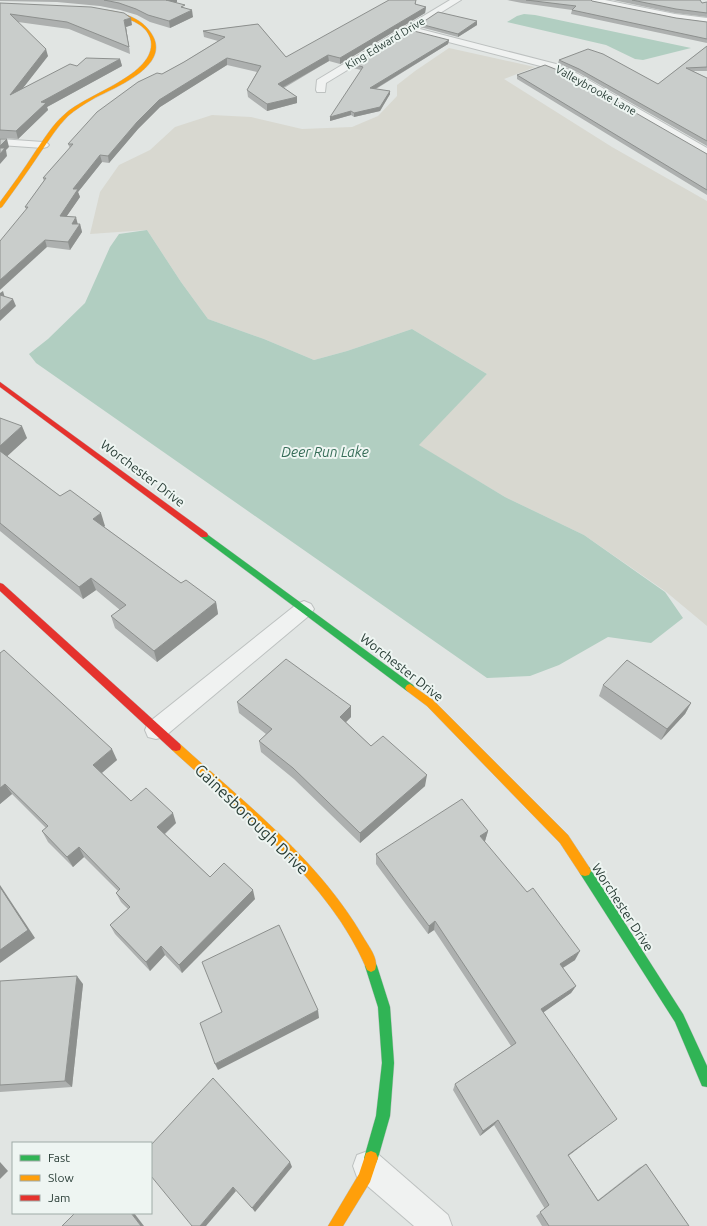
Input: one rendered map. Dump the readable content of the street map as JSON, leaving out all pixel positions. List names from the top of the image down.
{
  "streets": {
    "street": [
      "King Edward Drive",
      "Valleybrooke Lane",
      "Worchester Drive",
      "Gainesborough Drive"
    ]
  },
  "crossings": [
    ["King Edward Drive", "Valleybrooke Lane"]
  ],
  "water": ["Deer Run Lake"],
  "legend": ["Fast", "Slow", "Jam"]
}
